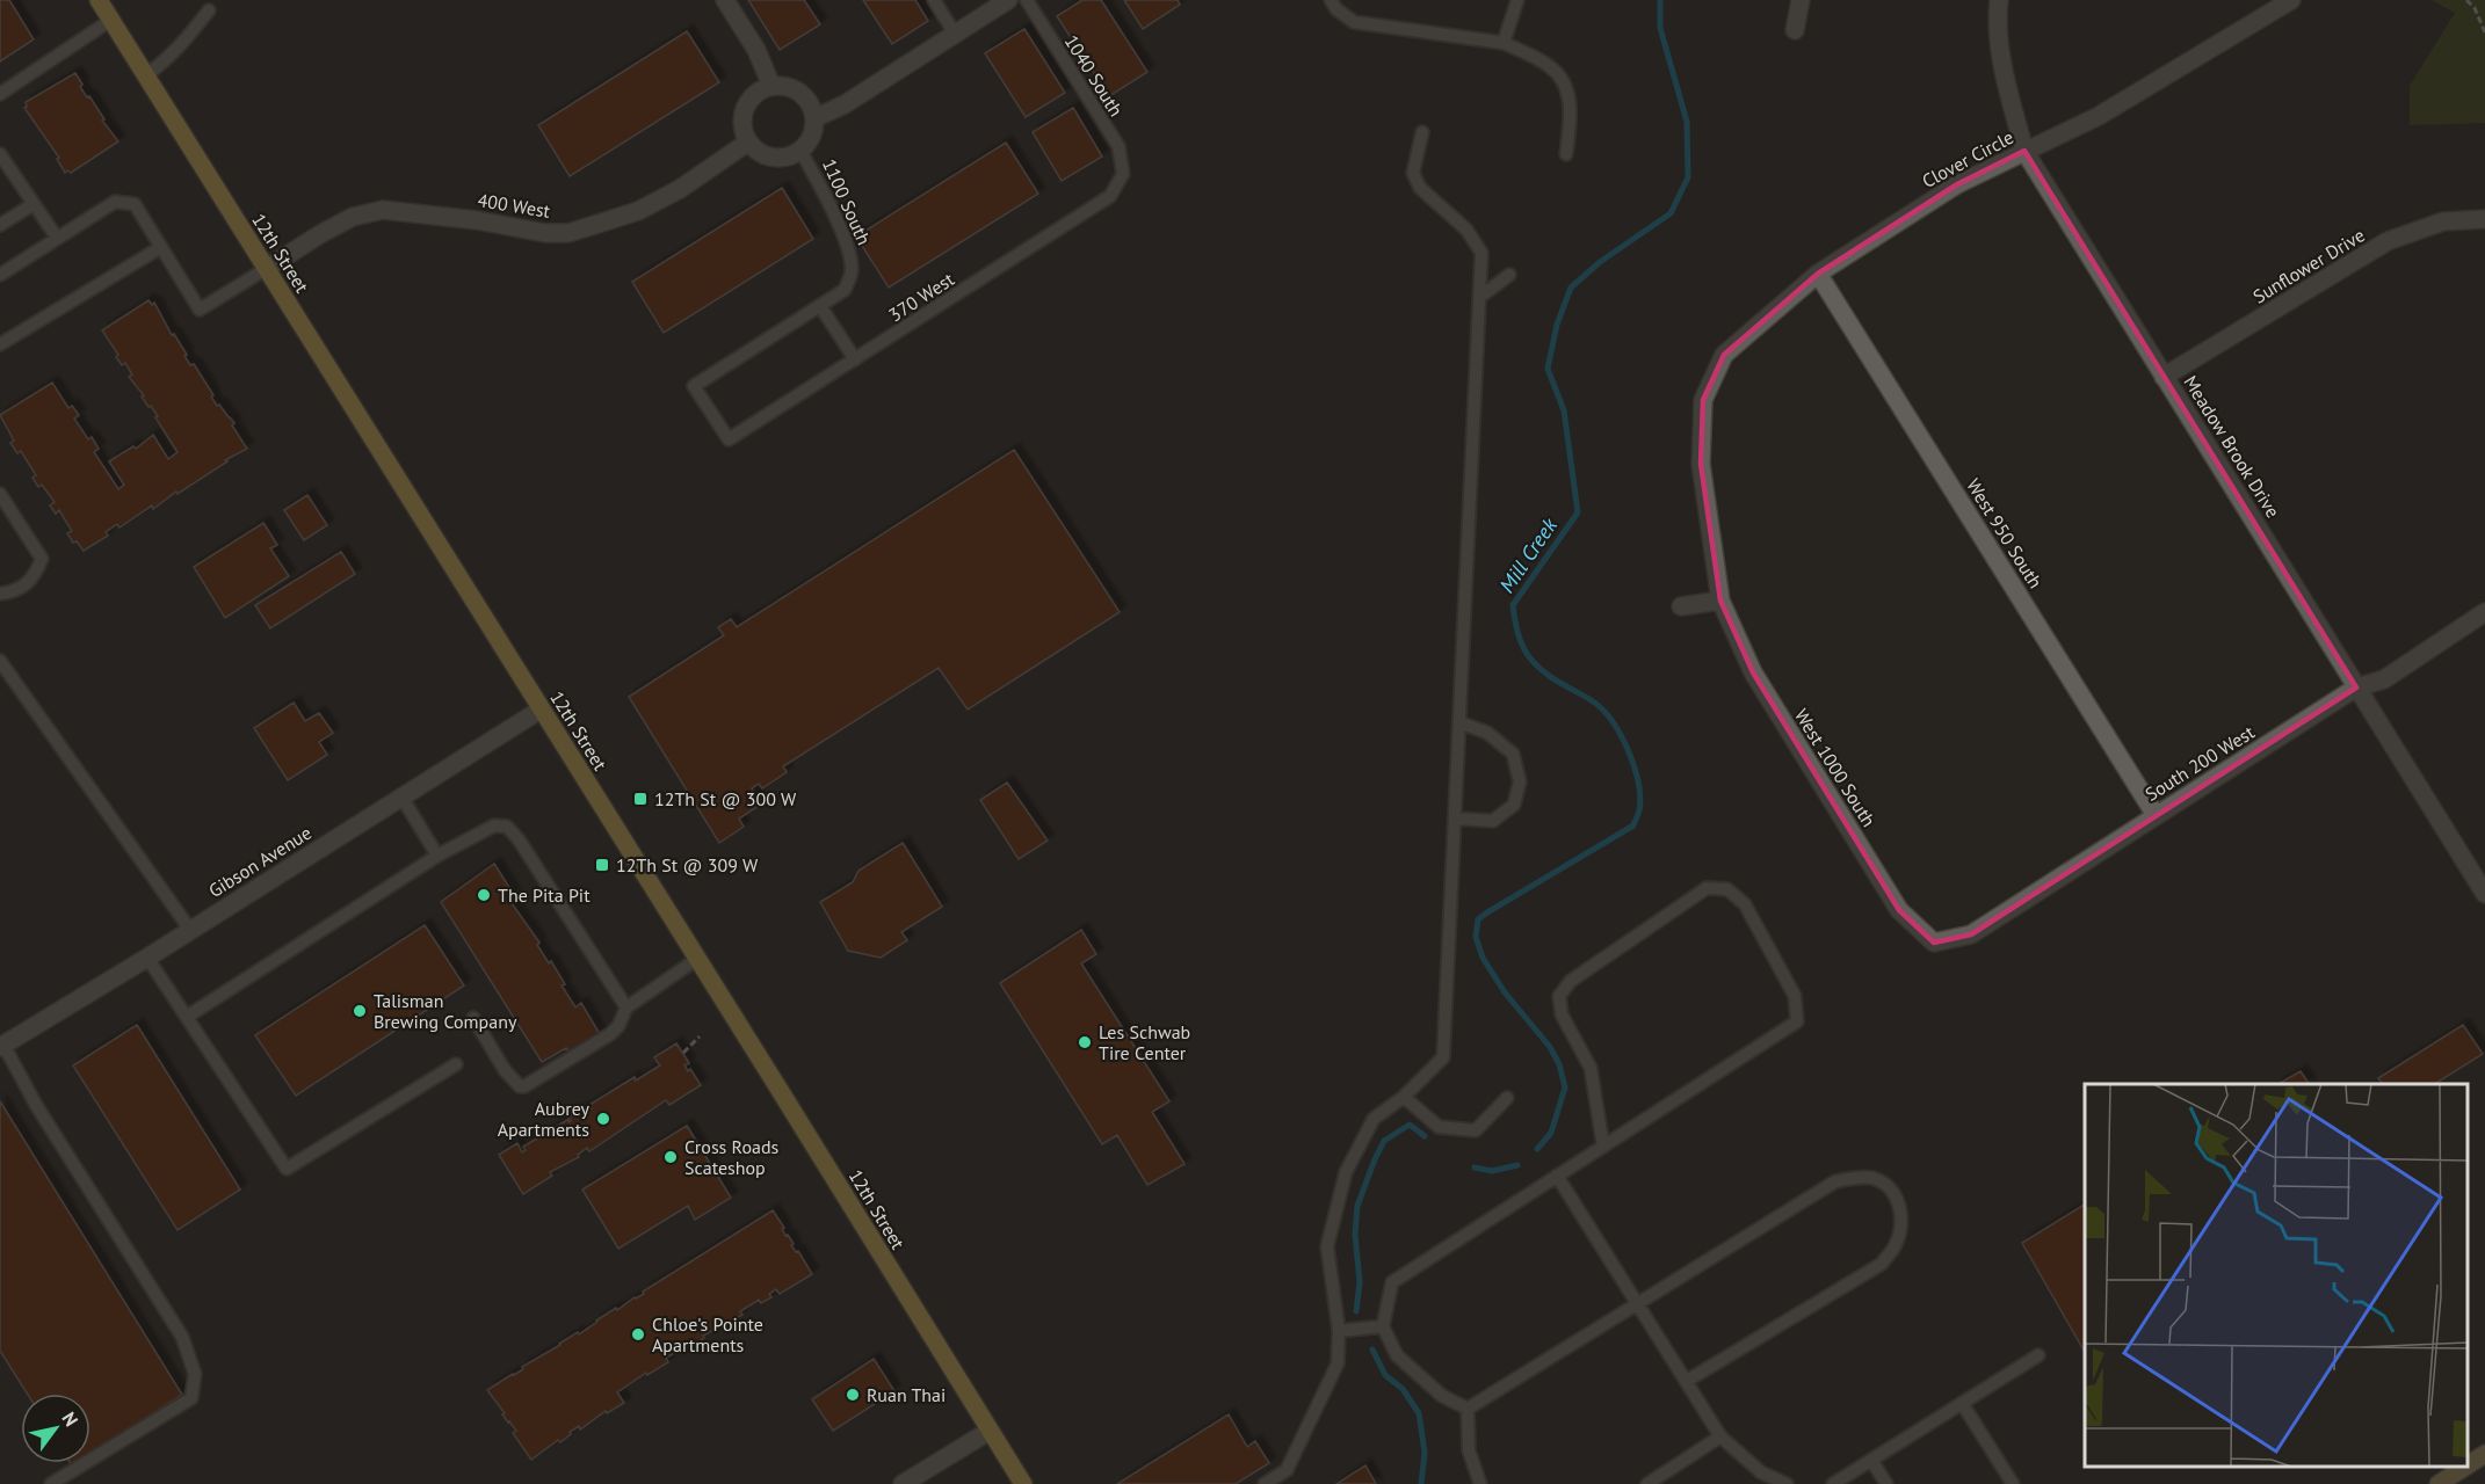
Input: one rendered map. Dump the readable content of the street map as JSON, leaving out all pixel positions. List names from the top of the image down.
{
  "streets": {
    "main road": ["12th Street"],
    "street": [
      "Clover Circle",
      "400 West",
      "Sunflower Drive",
      "Meadow Brook Drive",
      "West 950 South",
      "South 200 West",
      "West 1000 South",
      "Gibson Avenue"
    ],
    "lane": ["1040 South", "1100 South", "370 West"]
  },
  "crossings": [
    ["1040 South", "370 West"],
    ["Clover Circle", "Meadow Brook Drive"],
    ["Clover Circle", "West 950 South"],
    ["Clover Circle", "West 1000 South"],
    ["1100 South", "400 West"],
    ["1100 South", "370 West"],
    ["400 West", "12th Street"],
    ["12th Street", "Gibson Avenue"],
    ["Sunflower Drive", "Meadow Brook Drive"],
    ["Meadow Brook Drive", "South 200 West"],
    ["West 950 South", "South 200 West"],
    ["South 200 West", "West 1000 South"]
  ],
  "water": ["Mill Creek"],
  "places": {
    "transit": ["12Th St @ 300 W", "12Th St @ 309 W"],
    "other": [
      "The Pita Pit",
      "Talisman Brewing Company",
      "Les Schwab Tire Center",
      "Aubrey Apartments",
      "Cross Roads Scateshop",
      "Chloe's Pointe Apartments",
      "Ruan Thai"
    ]
  },
  "north": "top right"
}
